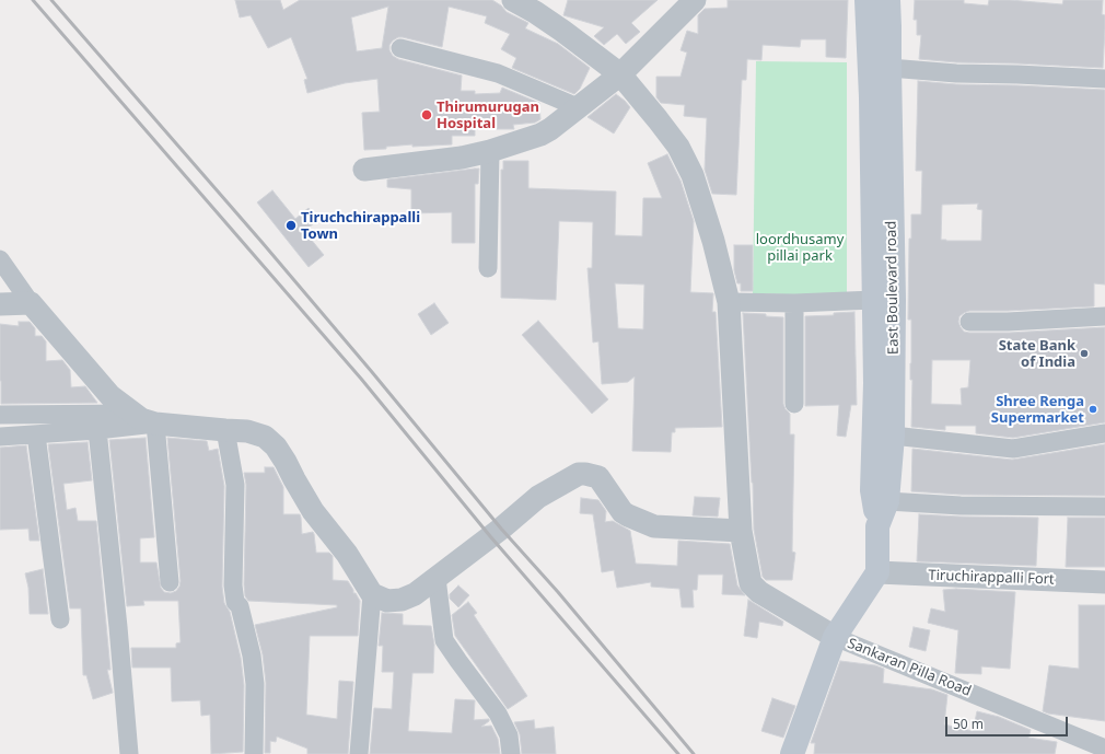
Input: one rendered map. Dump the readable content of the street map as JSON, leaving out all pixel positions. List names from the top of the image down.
{
  "streets": {
    "main road": ["East Boulevard road"],
    "street": ["Tiruchirappalli Fort", "Sankaran Pilla Road"]
  },
  "crossings": [
    ["East Boulevard road", "Tiruchirappalli Fort"]
  ],
  "parks": ["loordhusamy pillai park"],
  "places": [
    "Thirumurugan Hospital",
    "Tiruchchirappalli Town",
    "State Bank of India",
    "Shree Renga Supermarket"
  ],
  "scale_bar": "50 m"
}
